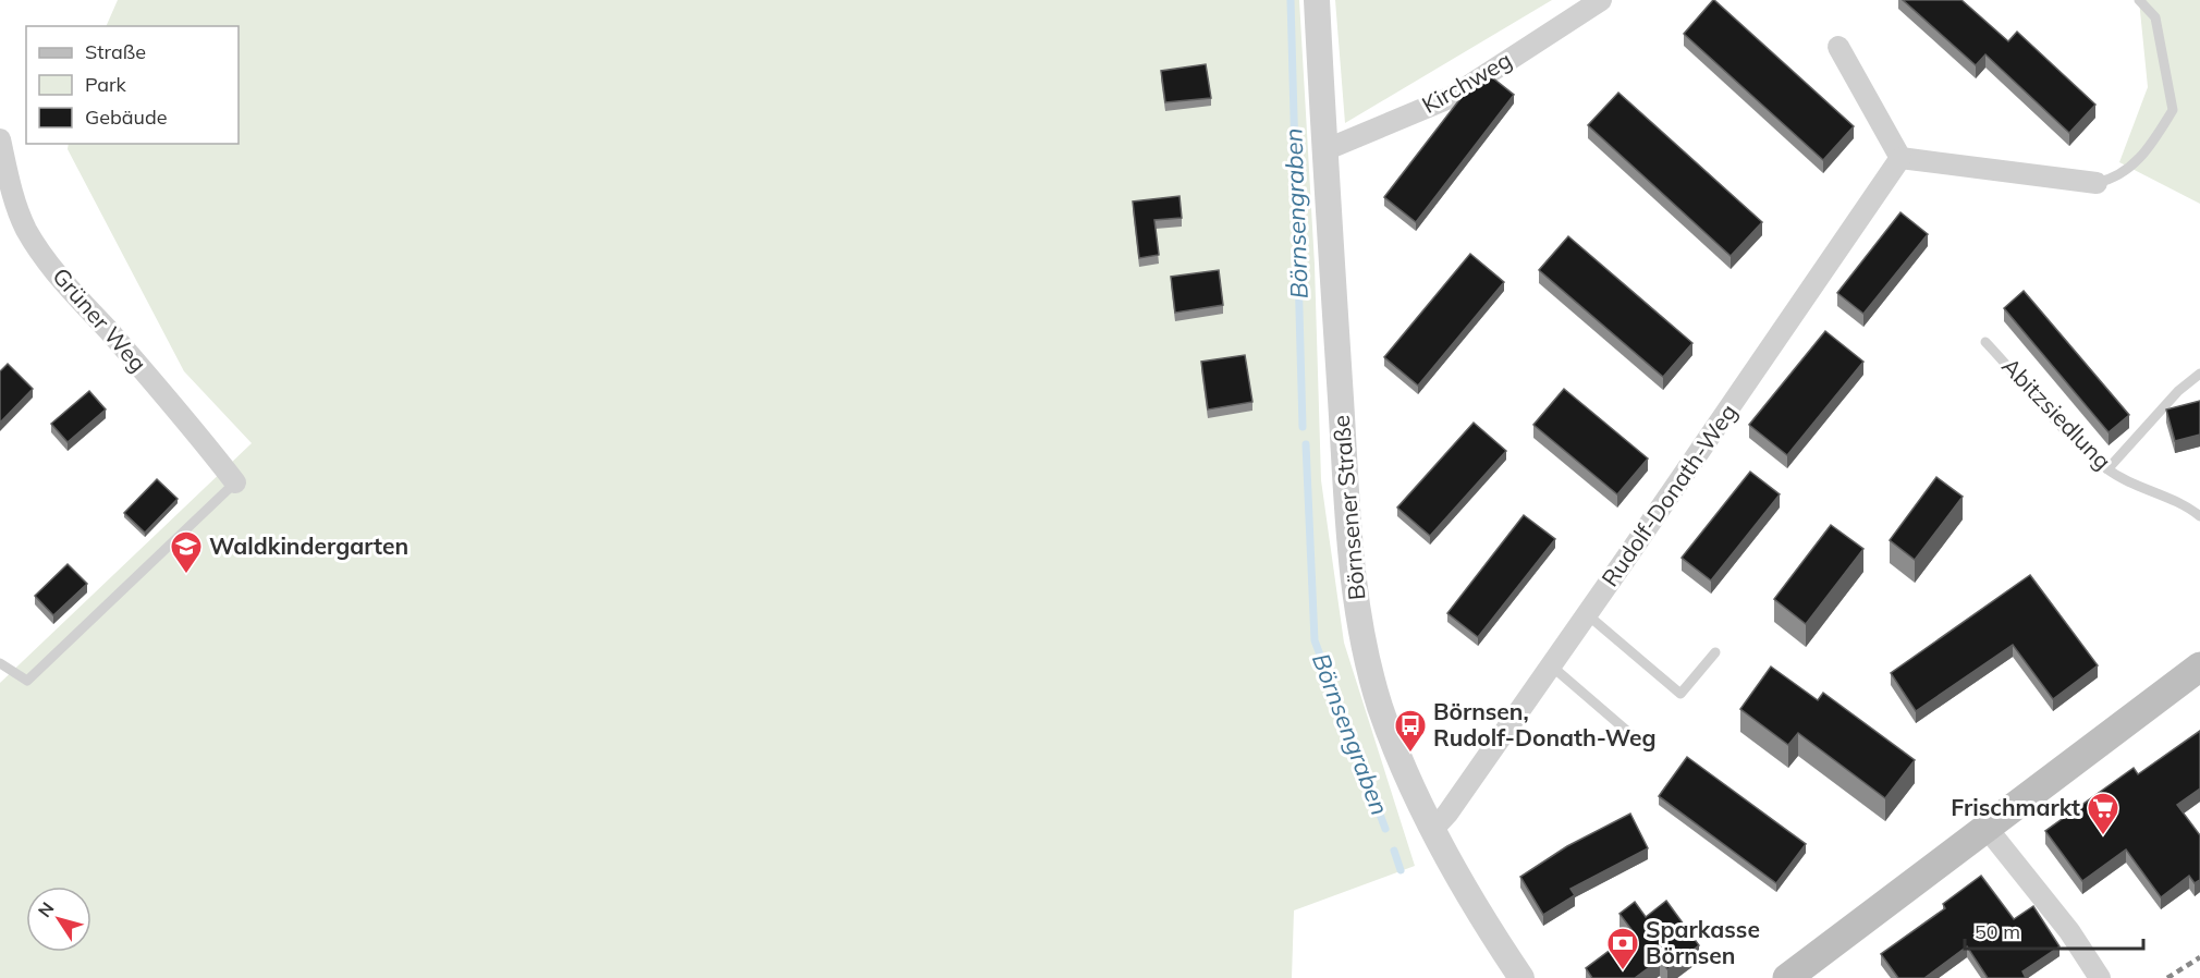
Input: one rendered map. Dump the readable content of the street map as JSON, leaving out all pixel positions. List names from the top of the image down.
{
  "streets": {
    "street": [
      "Kirchweg",
      "Grüner Weg",
      "Rudolf-Donath-Weg",
      "Börnsener Straße"
    ],
    "lane": ["Abitzsiedlung"]
  },
  "crossings": [
    ["Kirchweg", "Börnsener Straße"],
    ["Rudolf-Donath-Weg", "Börnsener Straße"]
  ],
  "water": ["Börnsengraben"],
  "places": {
    "school or university": ["Waldkindergarten"],
    "bus stop": ["Börnsen, Rudolf-Donath-Weg"],
    "supermarket": ["Frischmarkt"],
    "bank": ["Sparkasse Börnsen"]
  },
  "legend": ["Straße", "Park", "Gebäude"],
  "scale_bar": "50 m",
  "north": "top left"
}
